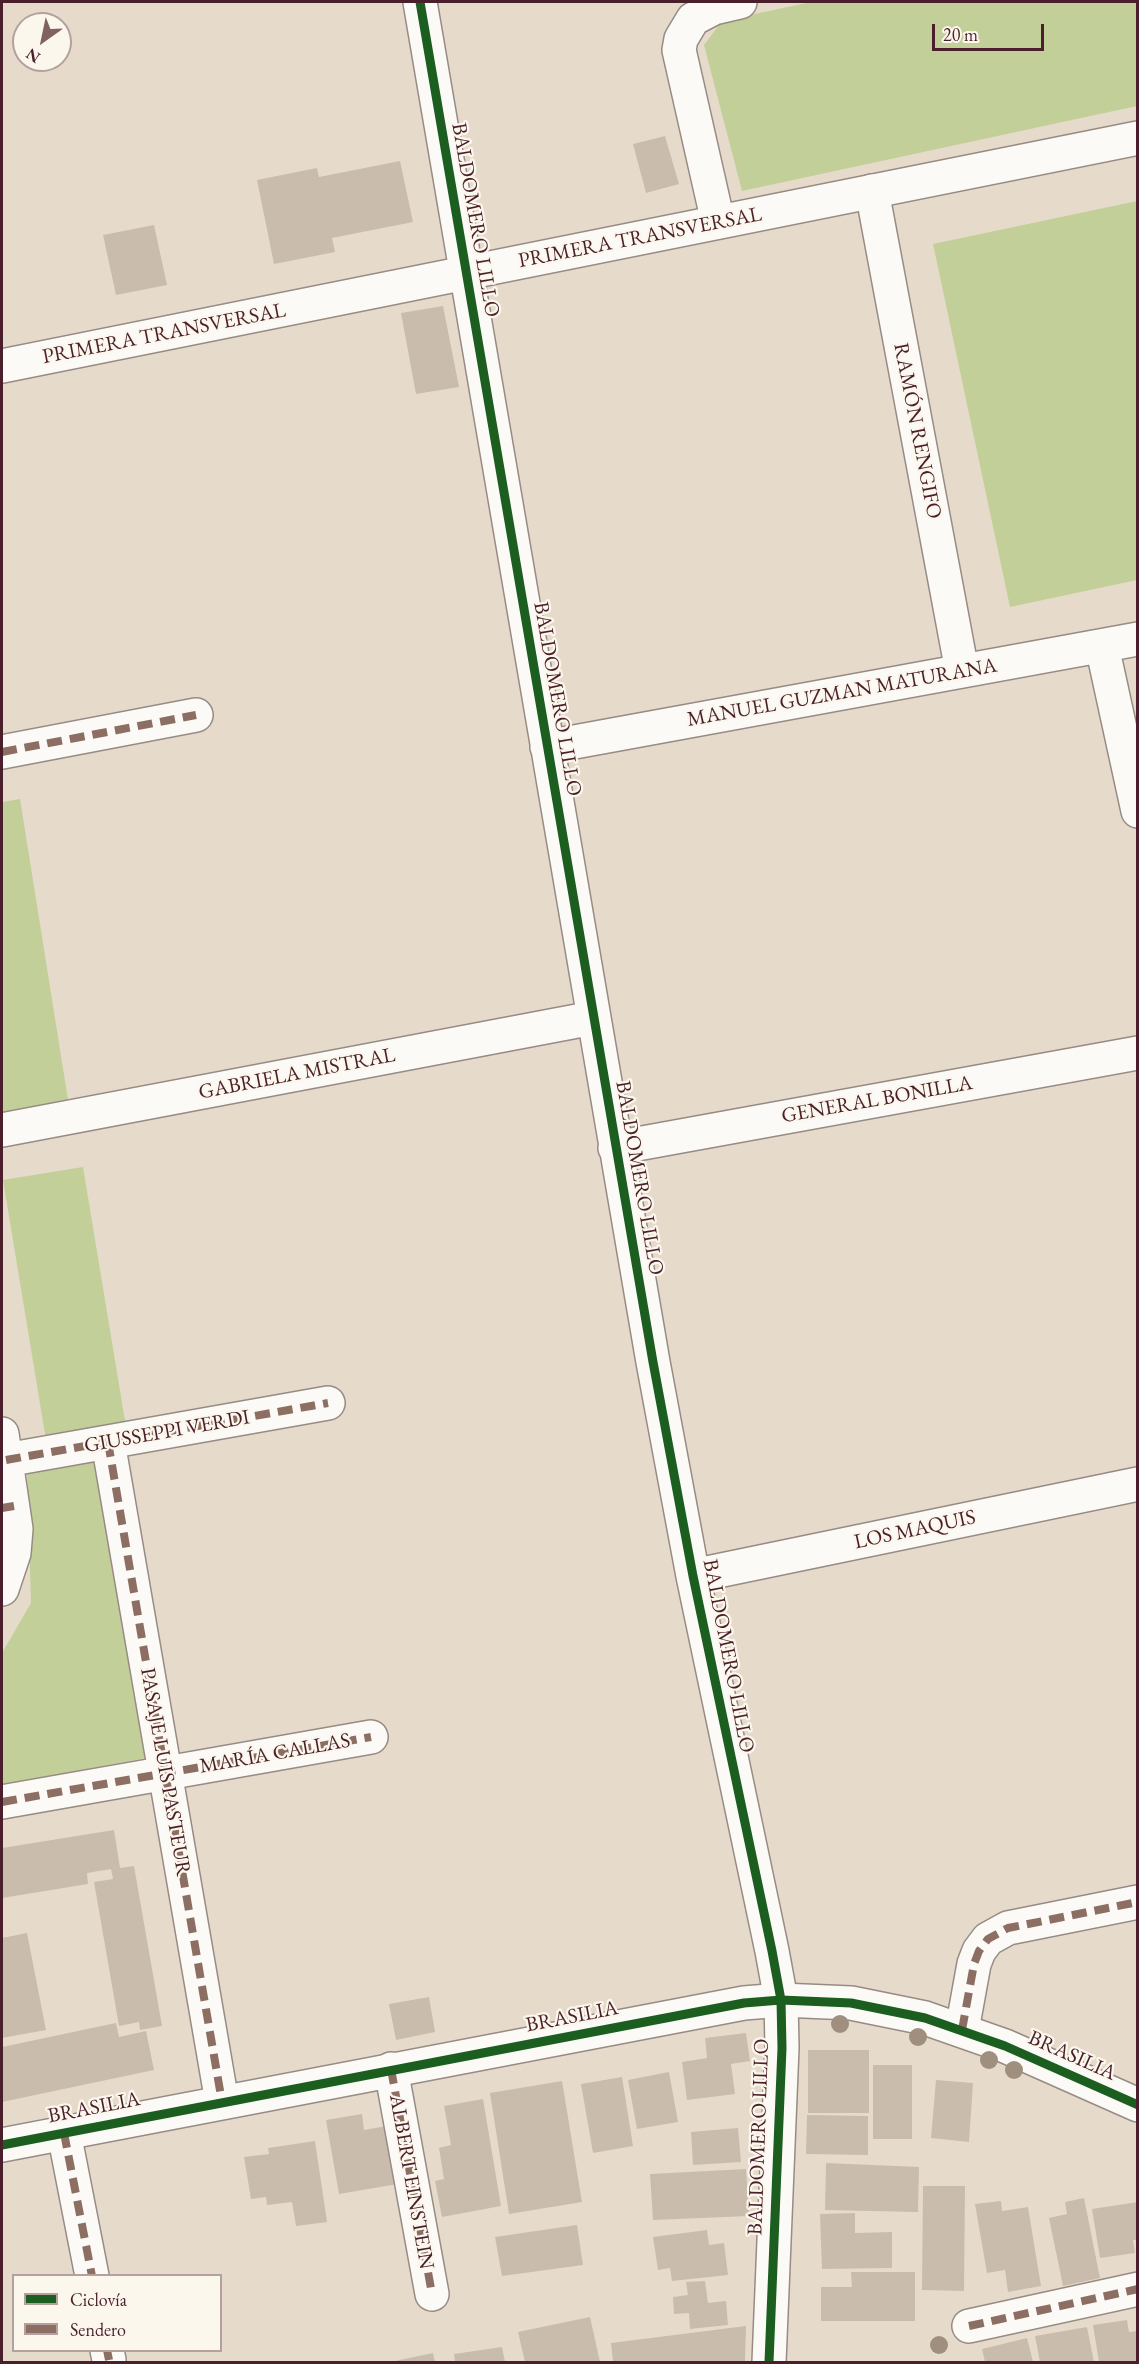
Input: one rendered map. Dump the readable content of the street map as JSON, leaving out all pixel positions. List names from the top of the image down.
{
  "streets": {
    "street": [
      "BALDOMERO LILLO",
      "PRIMERA TRANSVERSAL",
      "RAMÓN RENGIFO",
      "MANUEL GUZMAN MATURANA",
      "GABRIELA MISTRAL",
      "GENERAL BONILLA",
      "GIUSSEPPI VERDI",
      "LOS MAQUIS",
      "MARÍA CALLAS",
      "PASAJE LUIS PASTEUR",
      "BRASILIA",
      "ALBERT EINSTEIN"
    ]
  },
  "crossings": [
    ["BALDOMERO LILLO", "PRIMERA TRANSVERSAL"],
    ["BALDOMERO LILLO", "MANUEL GUZMAN MATURANA"],
    ["BALDOMERO LILLO", "GABRIELA MISTRAL"],
    ["BALDOMERO LILLO", "GENERAL BONILLA"],
    ["BALDOMERO LILLO", "LOS MAQUIS"],
    ["BALDOMERO LILLO", "BRASILIA"],
    ["PRIMERA TRANSVERSAL", "RAMÓN RENGIFO"],
    ["RAMÓN RENGIFO", "MANUEL GUZMAN MATURANA"],
    ["GIUSSEPPI VERDI", "PASAJE LUIS PASTEUR"],
    ["MARÍA CALLAS", "PASAJE LUIS PASTEUR"],
    ["PASAJE LUIS PASTEUR", "BRASILIA"],
    ["BRASILIA", "ALBERT EINSTEIN"]
  ],
  "legend": ["Ciclovía", "Sendero"],
  "scale_bar": "20 m",
  "north": "bottom left"
}
